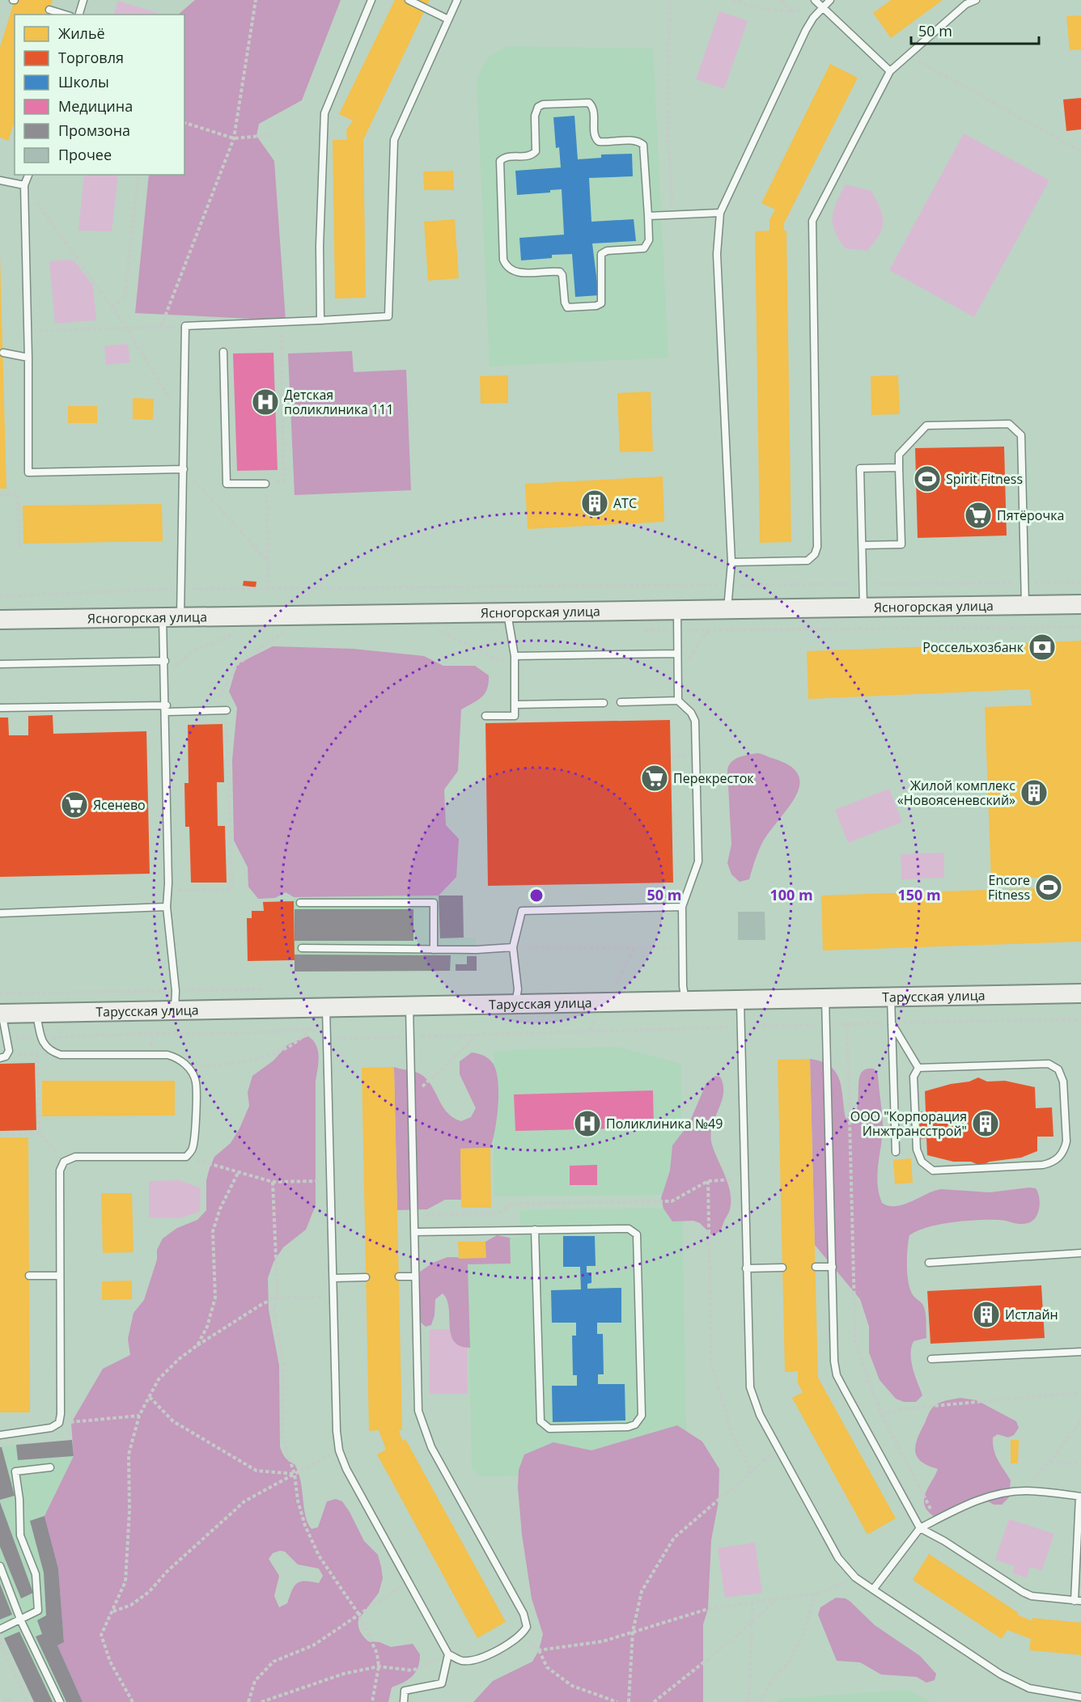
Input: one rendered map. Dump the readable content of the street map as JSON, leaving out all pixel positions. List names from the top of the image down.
{
  "streets": {
    "main road": ["Ясногорская улица", "Тарусская улица"]
  },
  "places": {
    "hospital": ["Детская поликлиника 111", "Поликлиника №49"],
    "sports": ["Spirit Fitness", "Encore Fitness"],
    "building": [
      "АТС",
      "Жилой комплекс «Новоясеневский»",
      "ООО \"Корпорация Инжтрансстрой\"",
      "Истлайн"
    ],
    "supermarket": ["Пятёрочка", "Перекресток", "Ясенево"],
    "bank": ["Россельхозбанк"]
  },
  "legend": [
    "Жильё",
    "Торговля",
    "Школы",
    "Медицина",
    "Промзона",
    "Прочее"
  ],
  "scale_bar": "50 m",
  "rings": ["50 m", "100 m", "150 m"]
}
